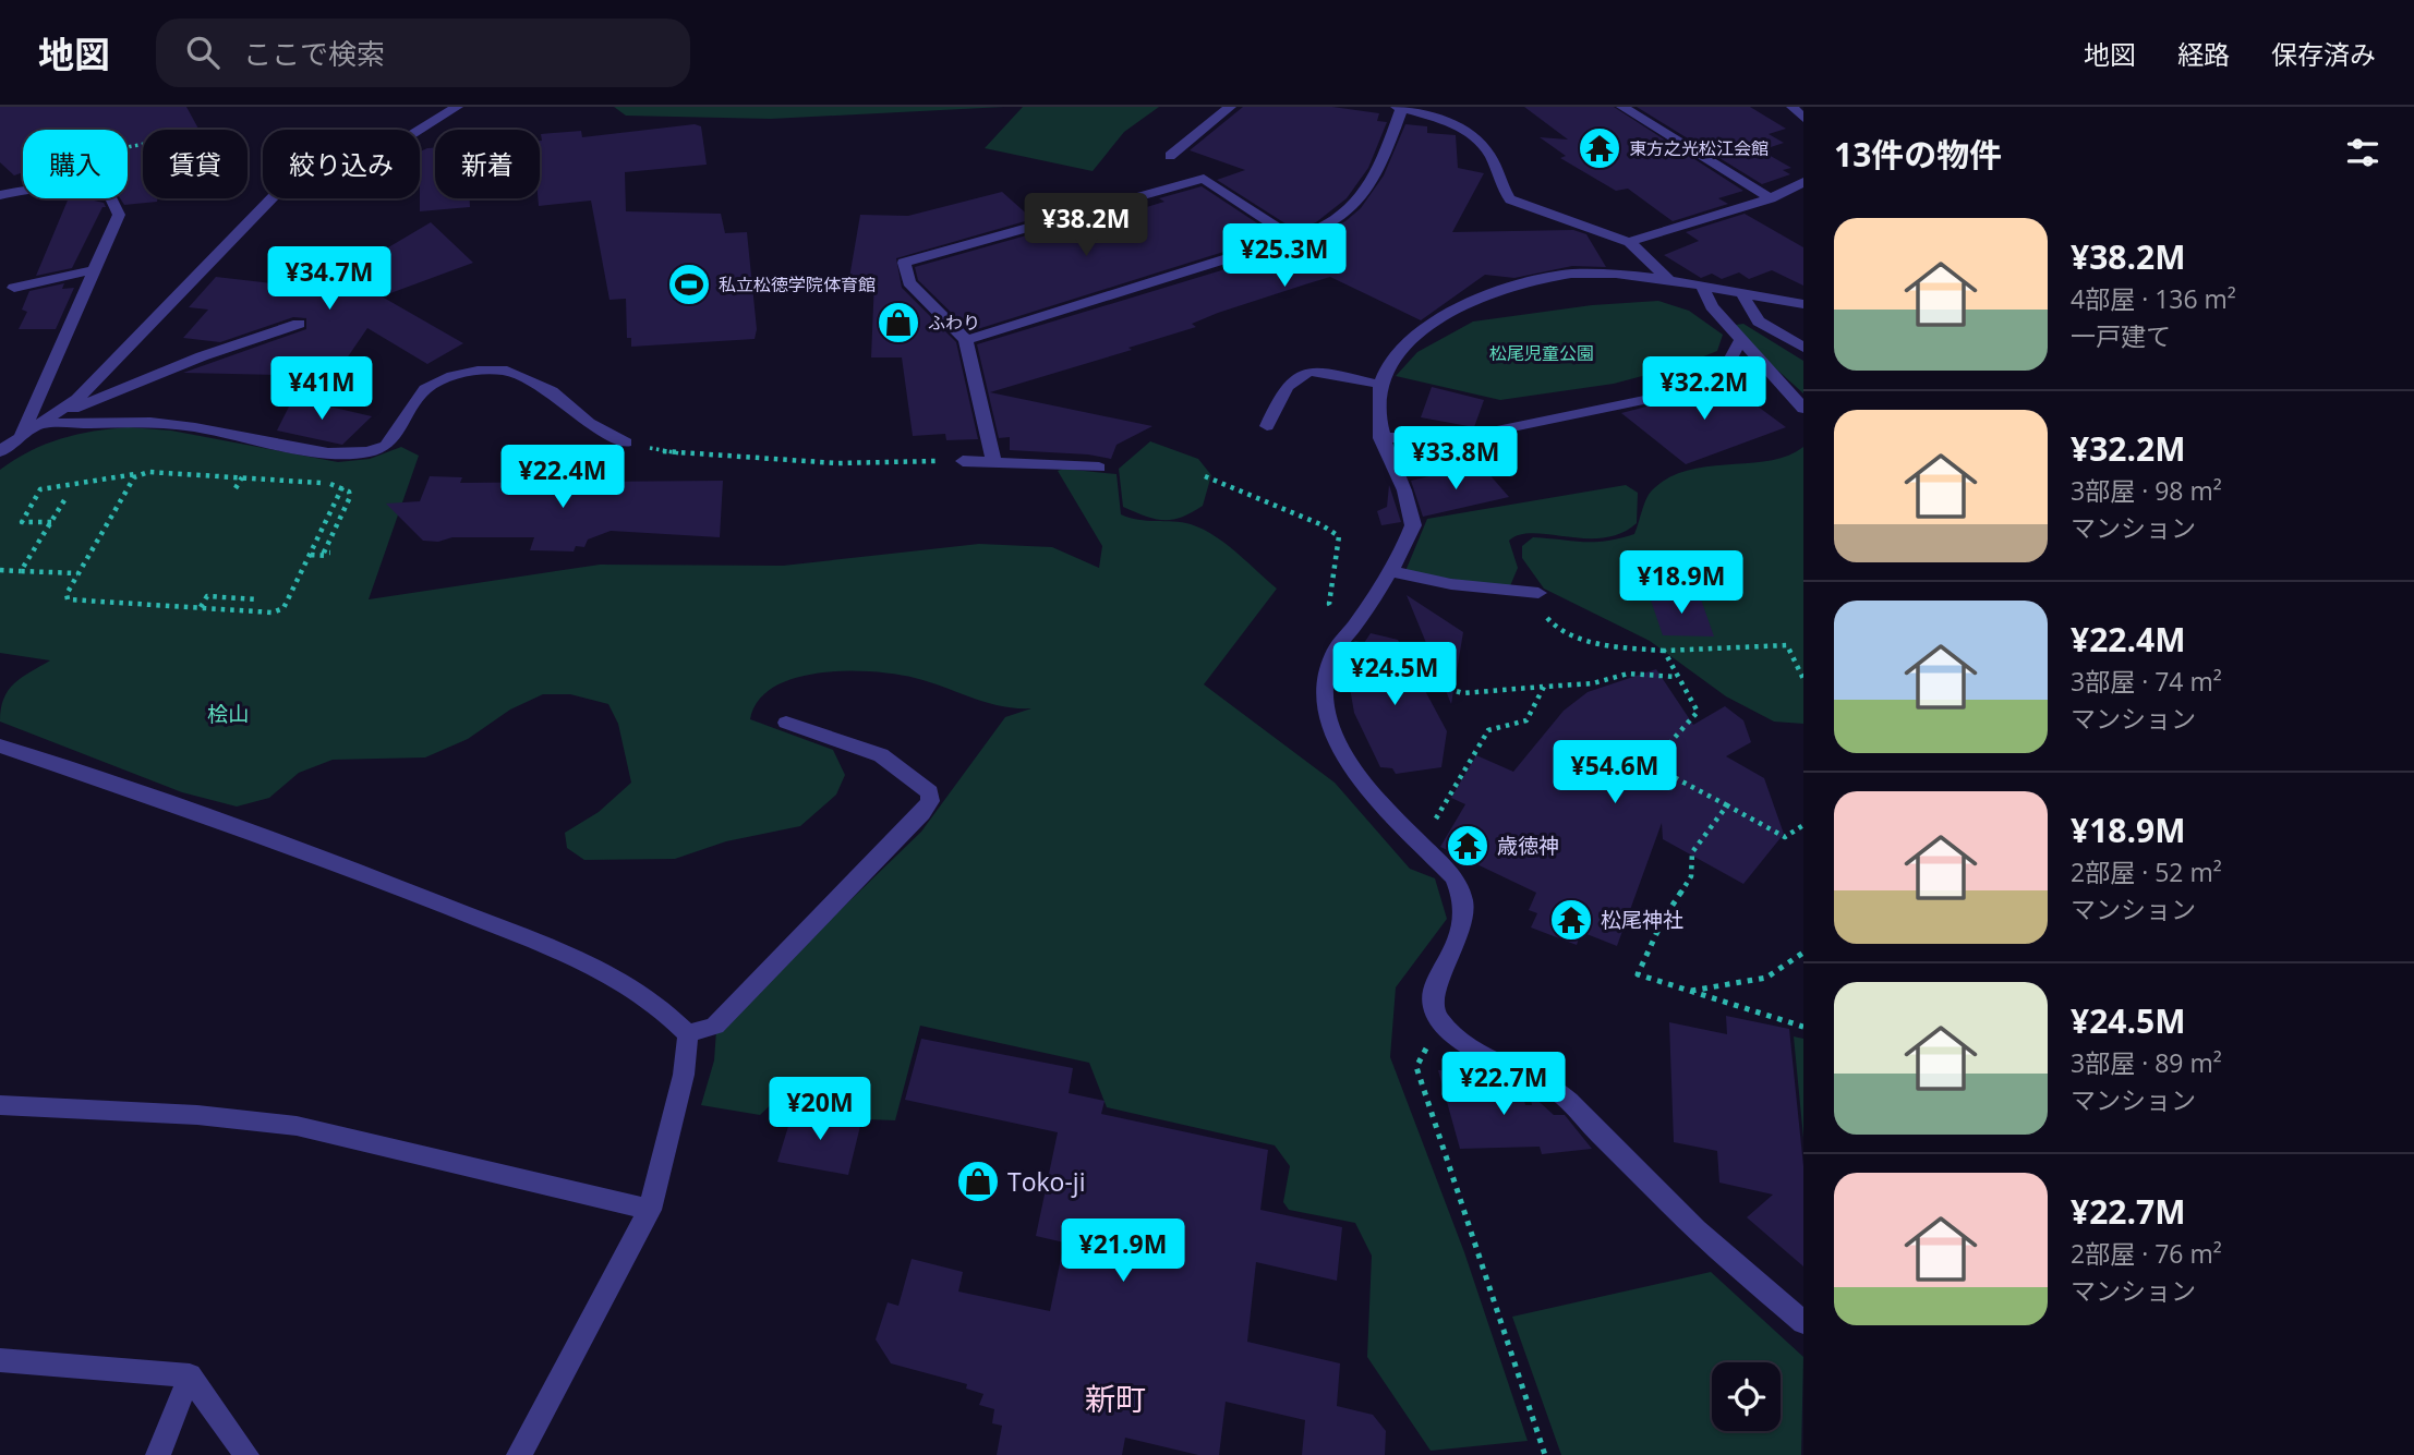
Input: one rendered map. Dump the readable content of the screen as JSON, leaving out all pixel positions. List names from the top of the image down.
{
  "districts": ["新町"],
  "parks": ["松尾児童公園", "桧山"],
  "places": {
    "temple": ["東方之光松江会館", "歳徳神", "松尾神社"],
    "sports": ["私立松徳学院体育館"],
    "shop": ["ふわり", "Toko-ji"]
  },
  "page": {
    "header": "地図",
    "search": "ここで検索",
    "nav": ["地図", "経路", "保存済み"],
    "heading": "13件の物件",
    "chip": [
      "購入",
      "賃貸",
      "絞り込み",
      "新着"
    ],
    "price": [
      "¥38.2M",
      "¥25.3M",
      "¥34.7M",
      "¥41M",
      "¥32.2M",
      "¥33.8M",
      "¥22.4M",
      "¥18.9M",
      "¥24.5M",
      "¥54.6M",
      "¥22.7M",
      "¥20M",
      "¥21.9M"
    ],
    "list": [
      {
        "name": "¥38.2M",
        "note": "4部屋 · 136 m² · 一戸建て"
      },
      {
        "name": "¥32.2M",
        "note": "3部屋 · 98 m² · マンション"
      },
      {
        "name": "¥22.4M",
        "note": "3部屋 · 74 m² · マンション"
      },
      {
        "name": "¥18.9M",
        "note": "2部屋 · 52 m² · マンション"
      },
      {
        "name": "¥24.5M",
        "note": "3部屋 · 89 m² · マンション"
      },
      {
        "name": "¥22.7M",
        "note": "2部屋 · 76 m² · マンション"
      }
    ]
  }
}
